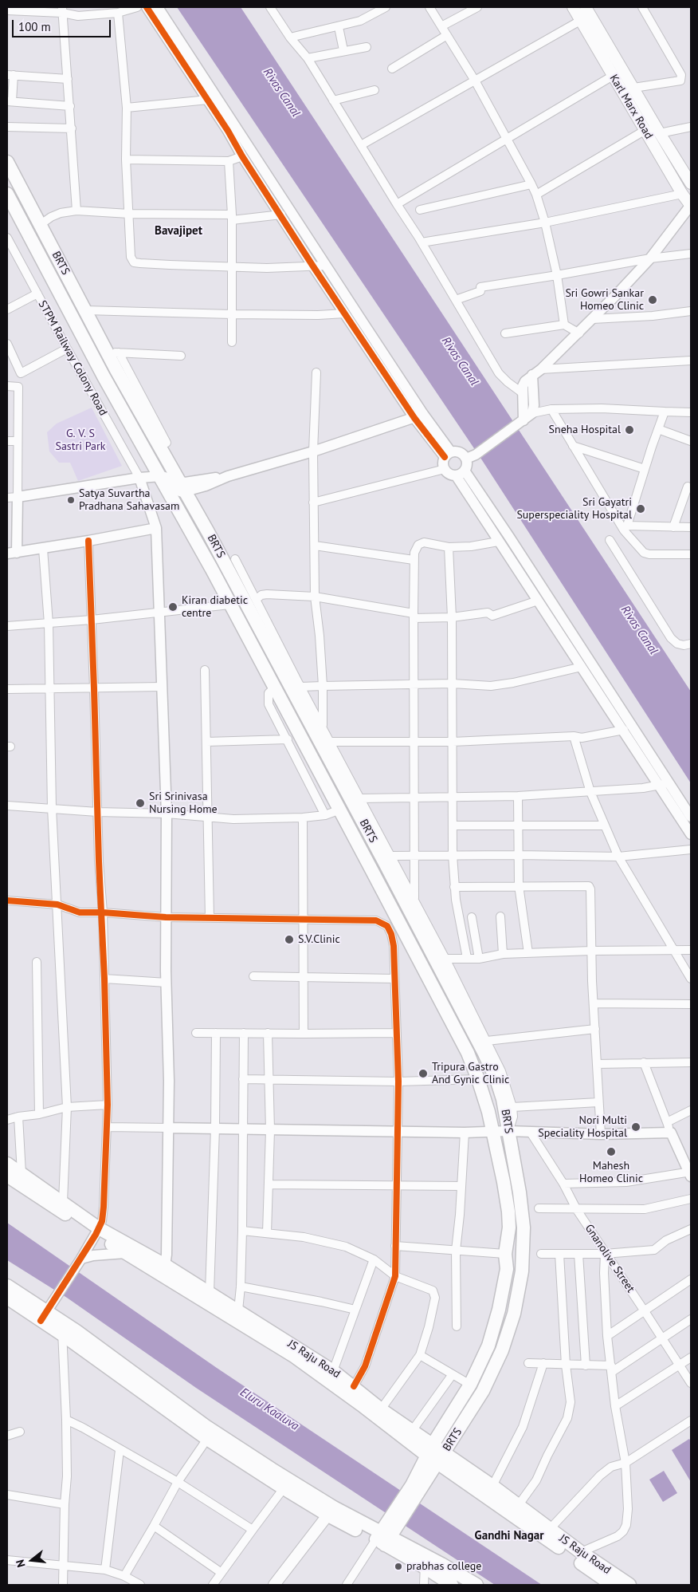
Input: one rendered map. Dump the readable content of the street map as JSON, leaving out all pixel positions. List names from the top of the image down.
{
  "streets": {
    "main road": ["Karl Marx Road", "BRTS", "JS Raju Road"],
    "street": ["STPM Railway Colony Road", "Gnanolive Street"]
  },
  "crossings": [
    ["BRTS", "JS Raju Road"]
  ],
  "districts": ["Bavajipet", "Gandhi Nagar"],
  "water": ["Rivas Canal", "Eluru Kaaluva"],
  "parks": ["G. V. S Sastri Park"],
  "places": [
    "Sri Gowri Sankar Homeo Clinic",
    "Sneha Hospital",
    "Satya Suvartha Pradhana Sahavasam",
    "Sri Gayatri Superspeciality Hospital",
    "Kiran diabetic centre",
    "Sri Srinivasa Nursing Home",
    "S.V.Clinic",
    "Tripura Gastro And Gynic Clinic",
    "Nori Multi Speciality Hospital",
    "Mahesh Homeo Clinic",
    "prabhas college"
  ],
  "scale_bar": "100 m",
  "north": "left"
}
